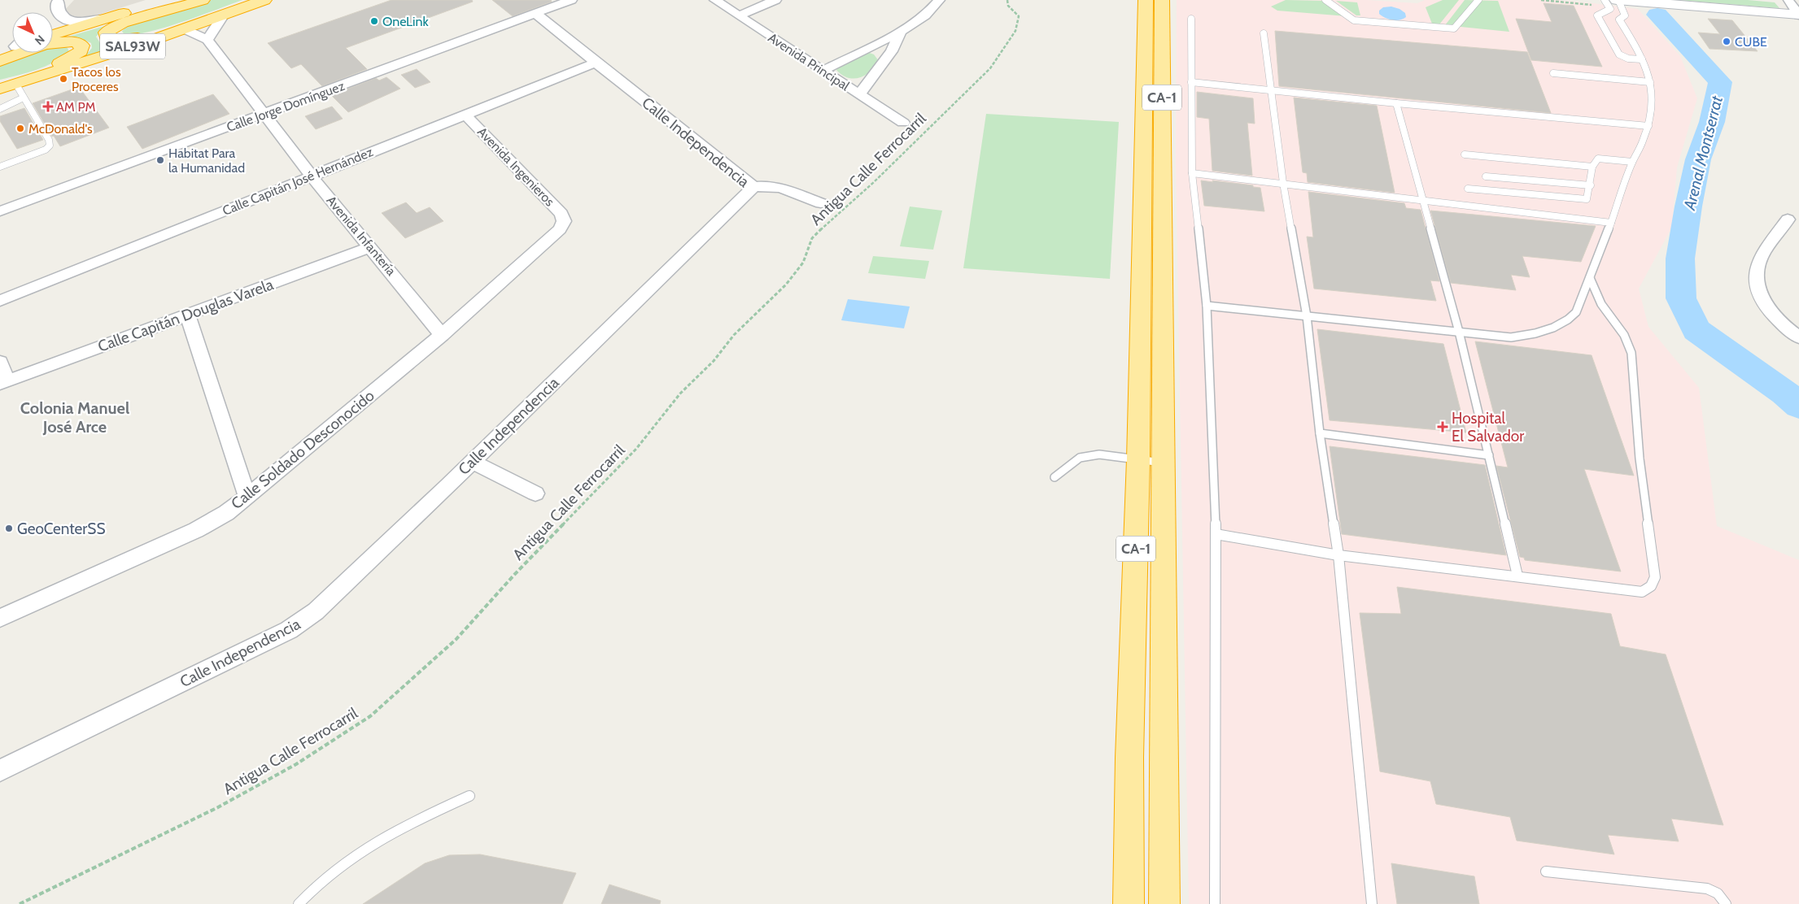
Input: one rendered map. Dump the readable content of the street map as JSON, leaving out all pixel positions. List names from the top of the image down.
{
  "streets": {
    "highway": ["SAL93W", "CA-1"],
    "street": [
      "Avenida Principal",
      "Calle Jorge Domínguez",
      "Calle Independencia",
      "Avenida Ingenieros",
      "Calle Capitán José Hernández",
      "Avenida Infantería",
      "Calle Capitán Douglas Varela",
      "Calle Soldado Desconocido"
    ],
    "path": ["Antigua Calle Ferrocarril"]
  },
  "crossings": [
    ["SAL93W", "Avenida Infantería"],
    ["Calle Jorge Domínguez", "Calle Independencia"],
    ["Calle Jorge Domínguez", "Avenida Infantería"],
    ["Calle Independencia", "Calle Capitán José Hernández"],
    ["Avenida Ingenieros", "Calle Capitán José Hernández"],
    ["Avenida Ingenieros", "Calle Soldado Desconocido"],
    ["Calle Capitán José Hernández", "Avenida Infantería"],
    ["Avenida Infantería", "Calle Capitán Douglas Varela"],
    ["Avenida Infantería", "Calle Soldado Desconocido"]
  ],
  "districts": ["Colonia Manuel José Arce"],
  "water": ["Arenal Montserrat"],
  "places": {
    "other": [
      "OneLink",
      "CUBE",
      "Tacos los Proceres",
      "McDonald's",
      "Habitat Para la Humanidad",
      "GeoCenterSS"
    ],
    "health": ["AM PM", "Hospital El Salvador"]
  },
  "north": "bottom right"
}
